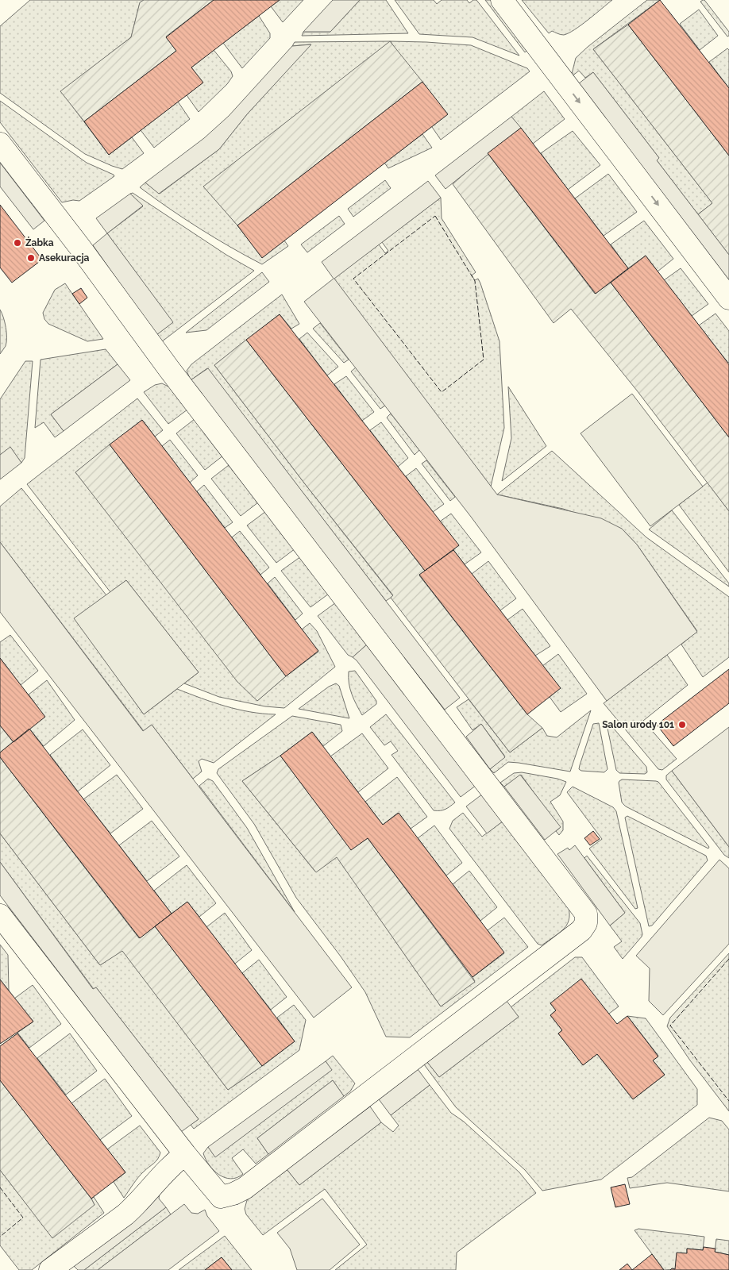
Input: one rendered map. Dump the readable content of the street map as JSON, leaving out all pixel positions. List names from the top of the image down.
{
  "places": ["Żabka", "Asekuracja", "Salon urody 101"]
}
